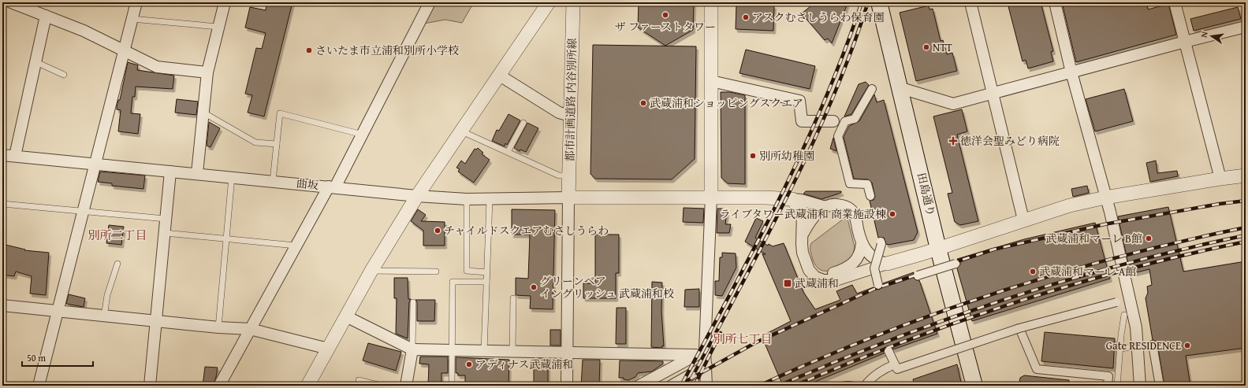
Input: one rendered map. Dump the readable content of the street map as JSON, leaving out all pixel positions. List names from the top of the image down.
{
  "streets": {
    "main road": ["田島通り"],
    "street": ["都市計画道路 内谷別所線", "曲坂"]
  },
  "crossings": [
    ["都市計画道路 内谷別所線", "曲坂"]
  ],
  "districts": ["別所二丁目", "別所七丁目"],
  "places": {
    "other": [
      "ザ ファーストタワー",
      "アスクむさしうらわ保育園",
      "NTT",
      "さいたま市立浦和別所小学校",
      "武蔵浦和ショッピングスクエア",
      "別所幼稚園",
      "ライブタワー武蔵浦和 商業施設棟",
      "チャイルドスクエアむさしうらわ",
      "武蔵浦和マーレ B館",
      "武蔵浦和マーレ A館",
      "グリーンベア イングリッシュ 武蔵浦和校",
      "Gate RESIDENCE",
      "アディナス武蔵浦和"
    ],
    "health": ["徳洋会聖みどり病院"],
    "transit": ["武蔵浦和"]
  },
  "scale_bar": "50 m",
  "north": "left"
}
